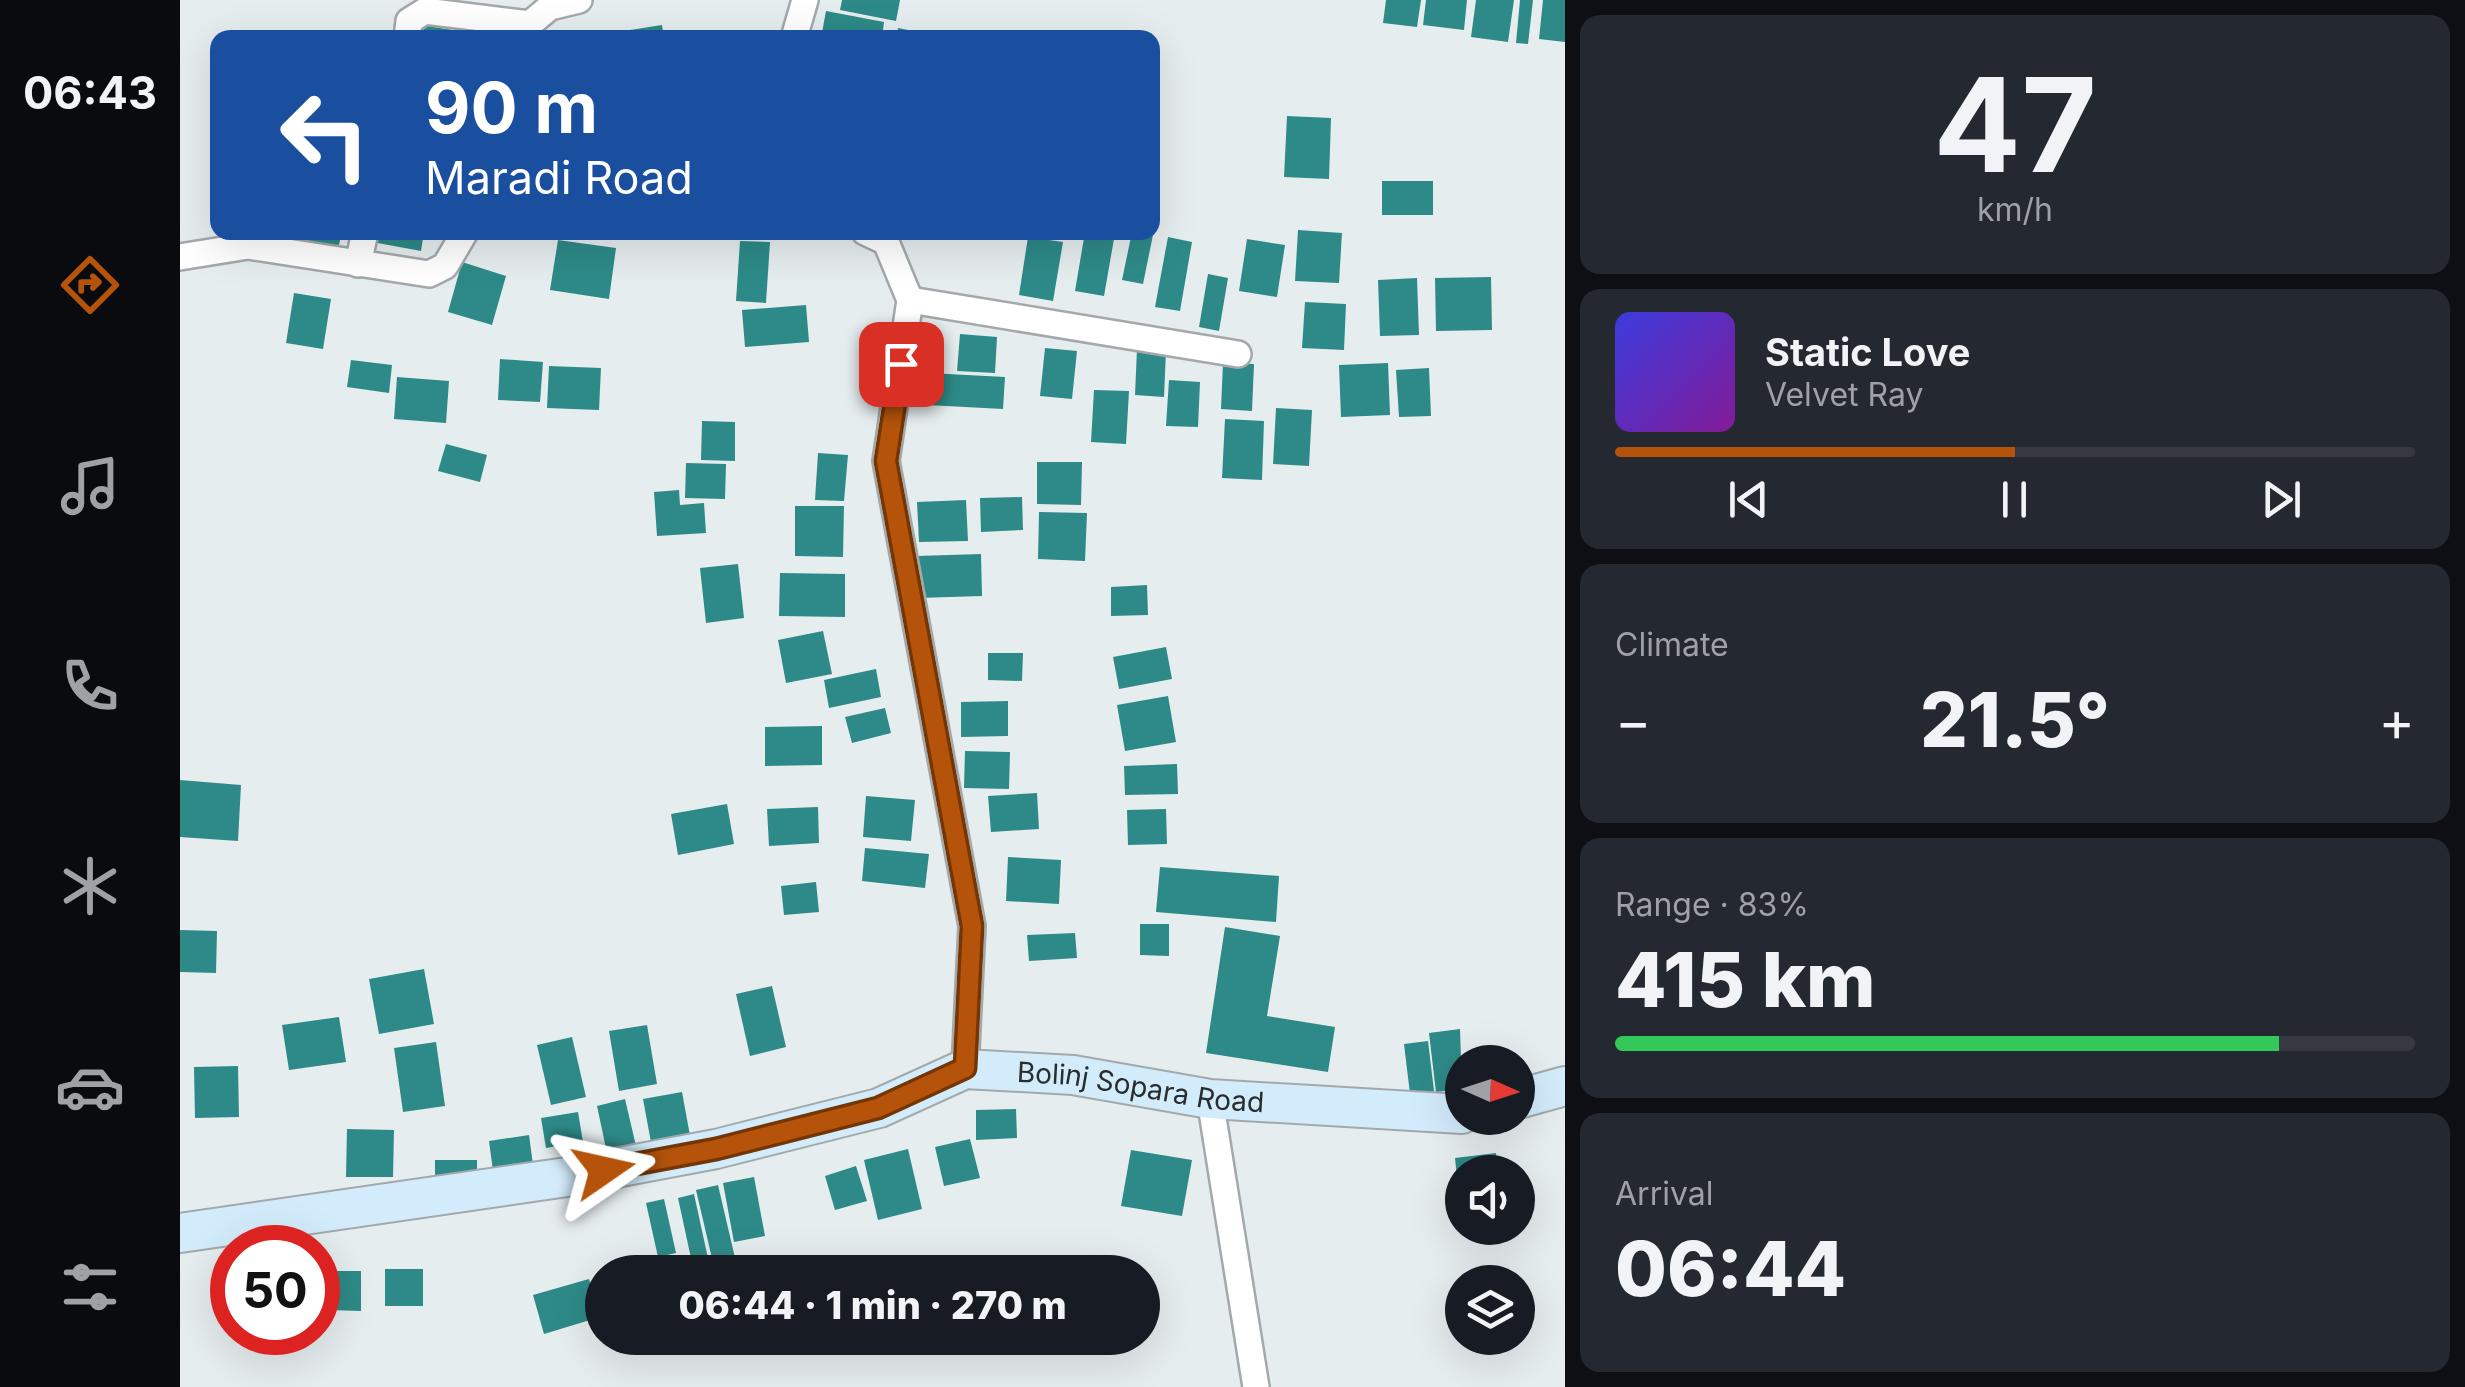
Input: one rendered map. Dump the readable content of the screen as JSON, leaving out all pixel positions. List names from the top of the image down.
{
  "streets": {
    "main road": ["Bolinj Sopara Road"]
  },
  "north": "right",
  "page": {
    "tabs": "06:43",
    "tile": [
      ["47", "km/h"],
      "Climate",
      ["Range · 83%", "415 km"],
      ["Arrival", "06:44"]
    ],
    "turn": ["90 m", "Maradi Road"],
    "song": ["Static Love", "Velvet Ray"],
    "heat": ["−", "21.5°", "+"],
    "limit": "50",
    "trip": "06:44 · 1 min · 270 m"
  }
}
